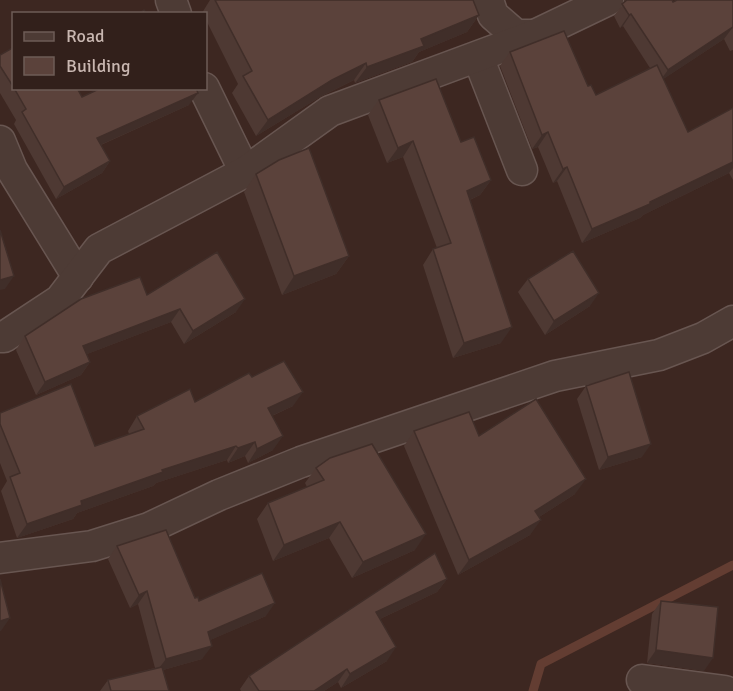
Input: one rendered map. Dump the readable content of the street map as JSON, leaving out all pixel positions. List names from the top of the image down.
{
  "legend": ["Road", "Building"]
}
